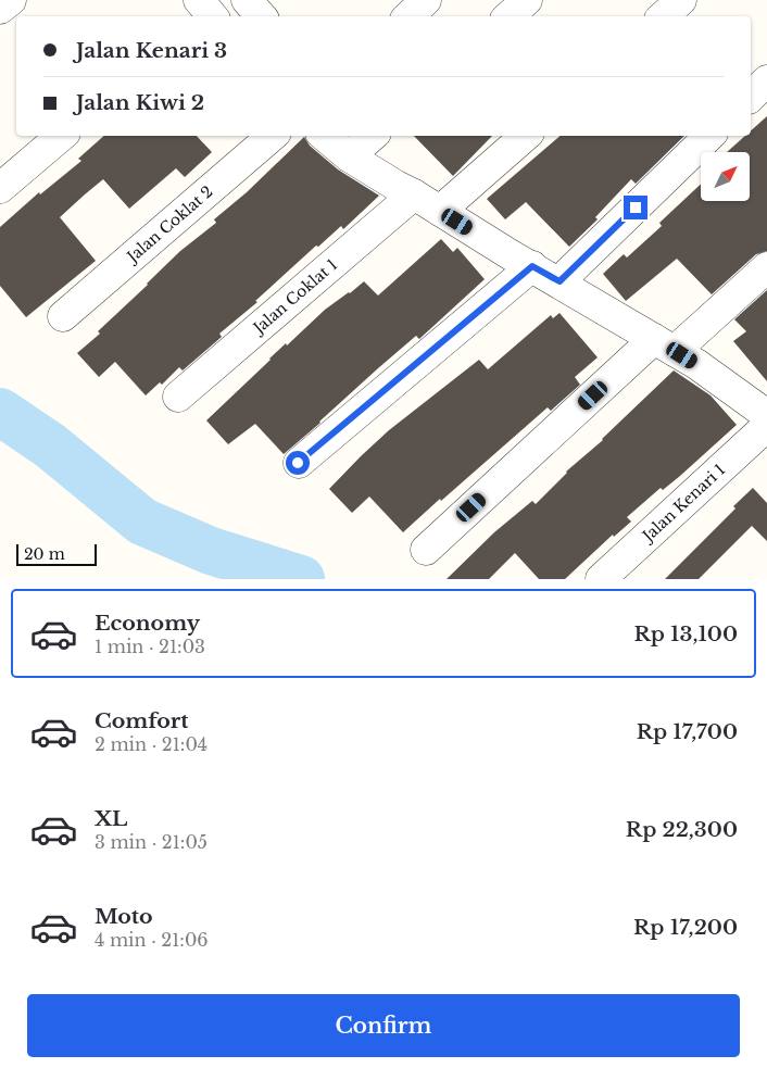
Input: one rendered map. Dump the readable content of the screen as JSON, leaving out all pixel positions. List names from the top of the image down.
{
  "streets": {
    "street": ["Jalan Coklat 2", "Jalan Coklat 1", "Jalan Kenari 1"]
  },
  "scale_bar": "20 m",
  "north": "top right",
  "page": {
    "banner": ["Jalan Kenari 3", "Jalan Kiwi 2"],
    "scale": "20 m",
    "list": [
      {
        "name": "Economy",
        "note": "1 min · 21:03",
        "value": "Rp 13,100"
      },
      {
        "name": "Comfort",
        "note": "2 min · 21:04",
        "value": "Rp 17,700"
      },
      {
        "name": "XL",
        "note": "3 min · 21:05",
        "value": "Rp 22,300"
      },
      {
        "name": "Moto",
        "note": "4 min · 21:06",
        "value": "Rp 17,200"
      }
    ],
    "buttons": "Confirm"
  }
}
